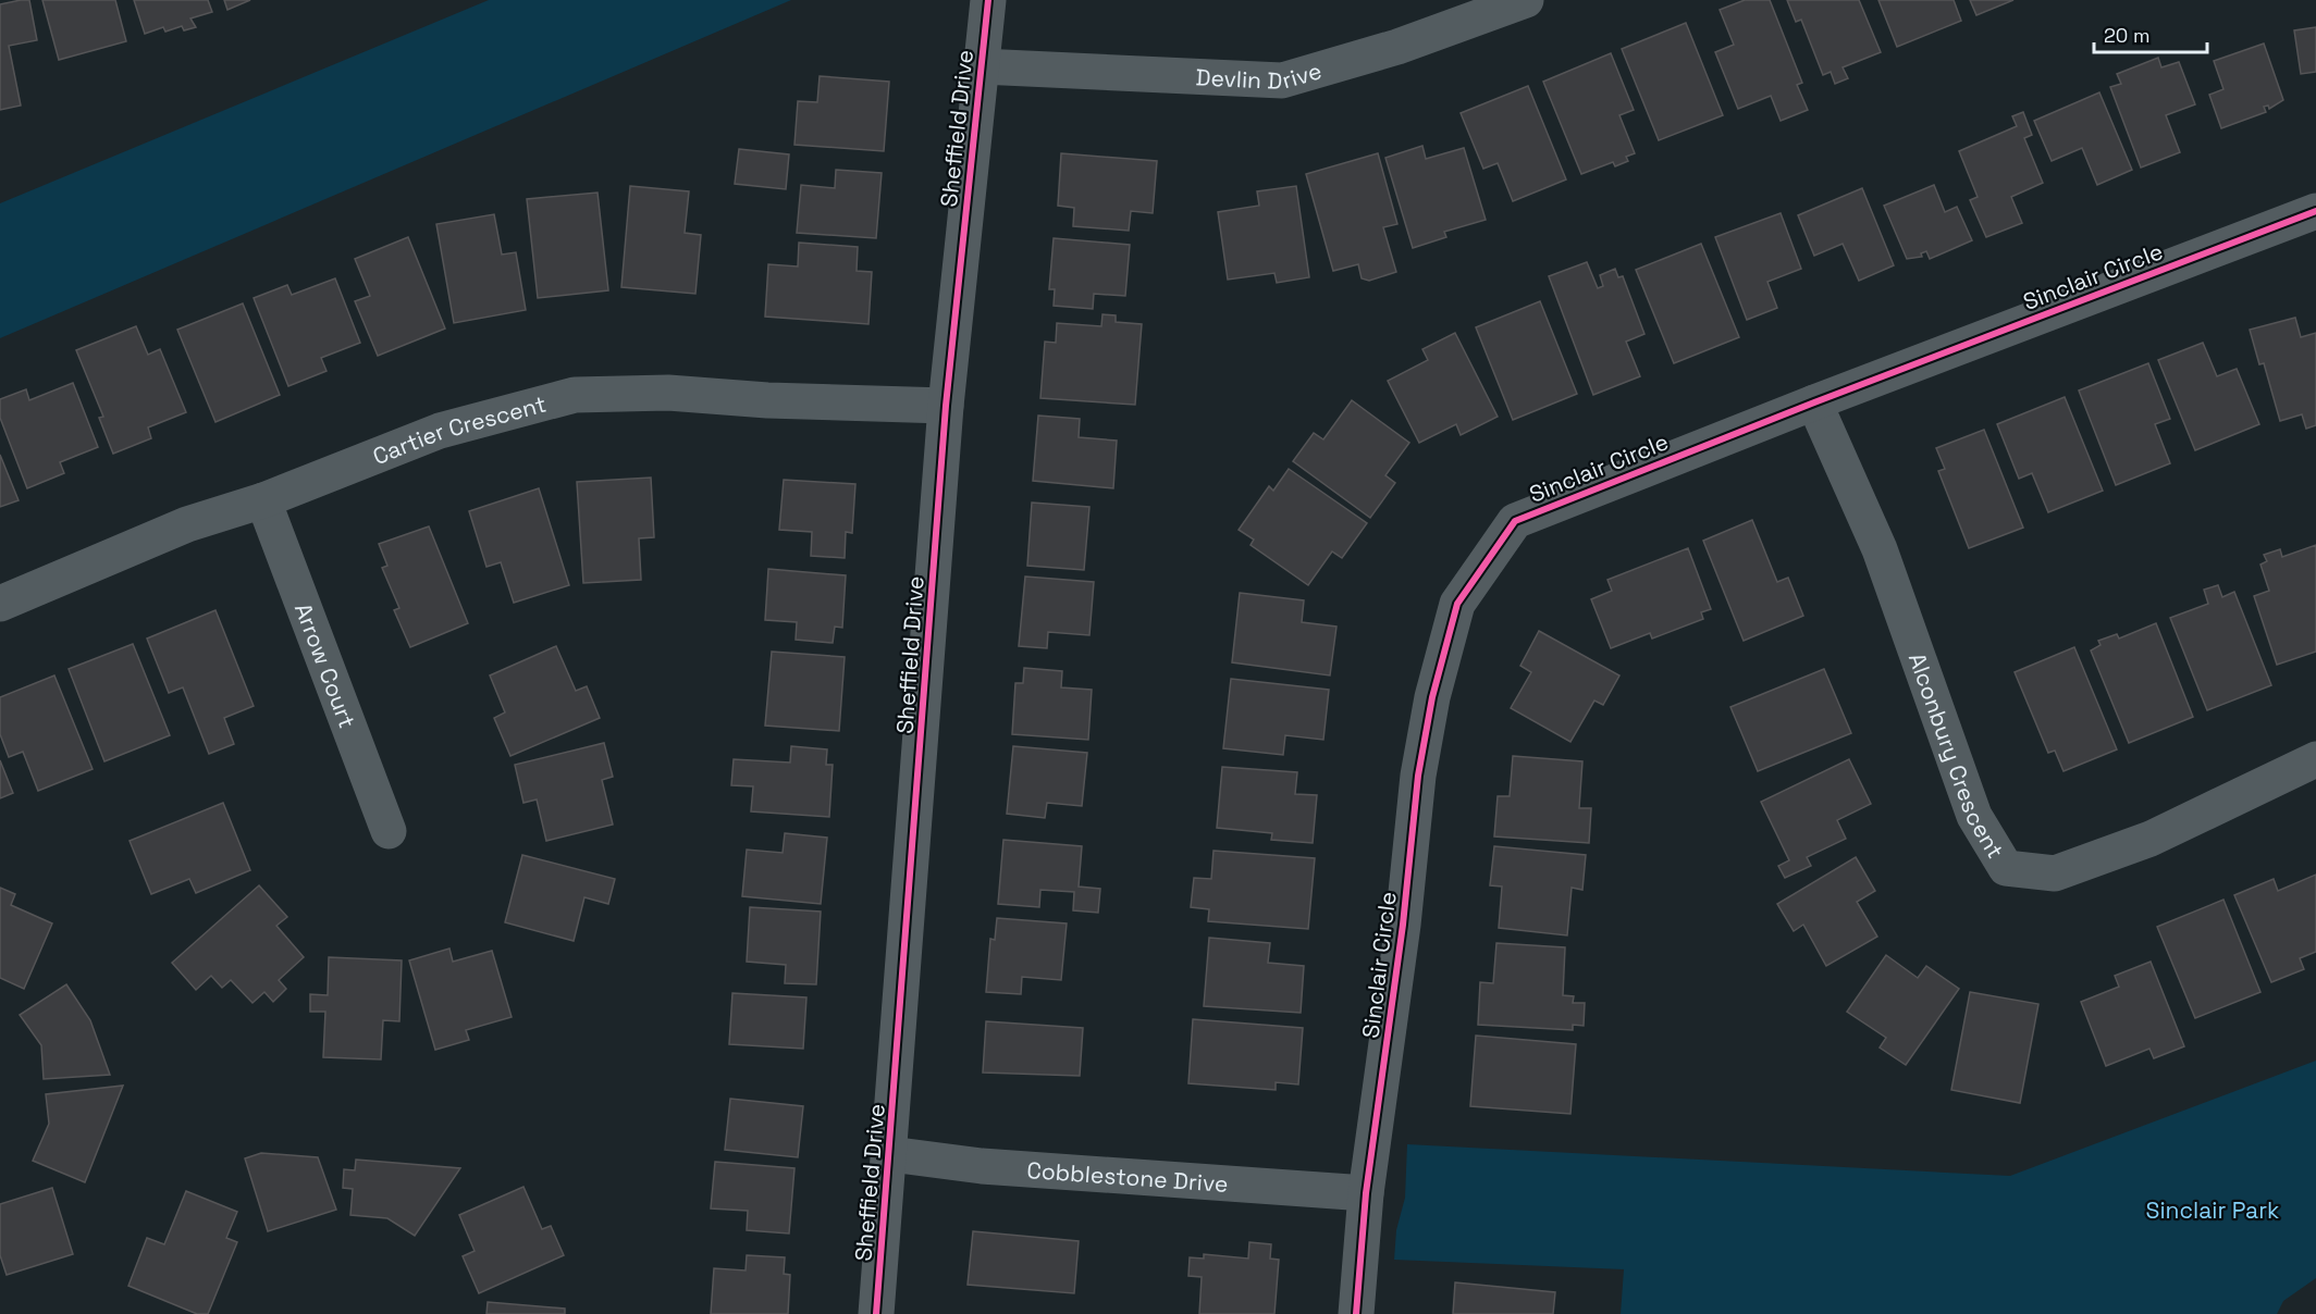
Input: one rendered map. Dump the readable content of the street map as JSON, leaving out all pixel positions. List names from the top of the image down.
{
  "streets": {
    "street": [
      "Devlin Drive",
      "Sheffield Drive",
      "Sinclair Circle",
      "Cartier Crescent",
      "Arrow Court",
      "Alconbury Crescent",
      "Cobblestone Drive"
    ]
  },
  "crossings": [
    ["Devlin Drive", "Sheffield Drive"],
    ["Sheffield Drive", "Cartier Crescent"],
    ["Sheffield Drive", "Cobblestone Drive"],
    ["Sinclair Circle", "Alconbury Crescent"],
    ["Sinclair Circle", "Cobblestone Drive"],
    ["Cartier Crescent", "Arrow Court"]
  ],
  "parks": ["Sinclair Park"],
  "scale_bar": "20 m"
}
